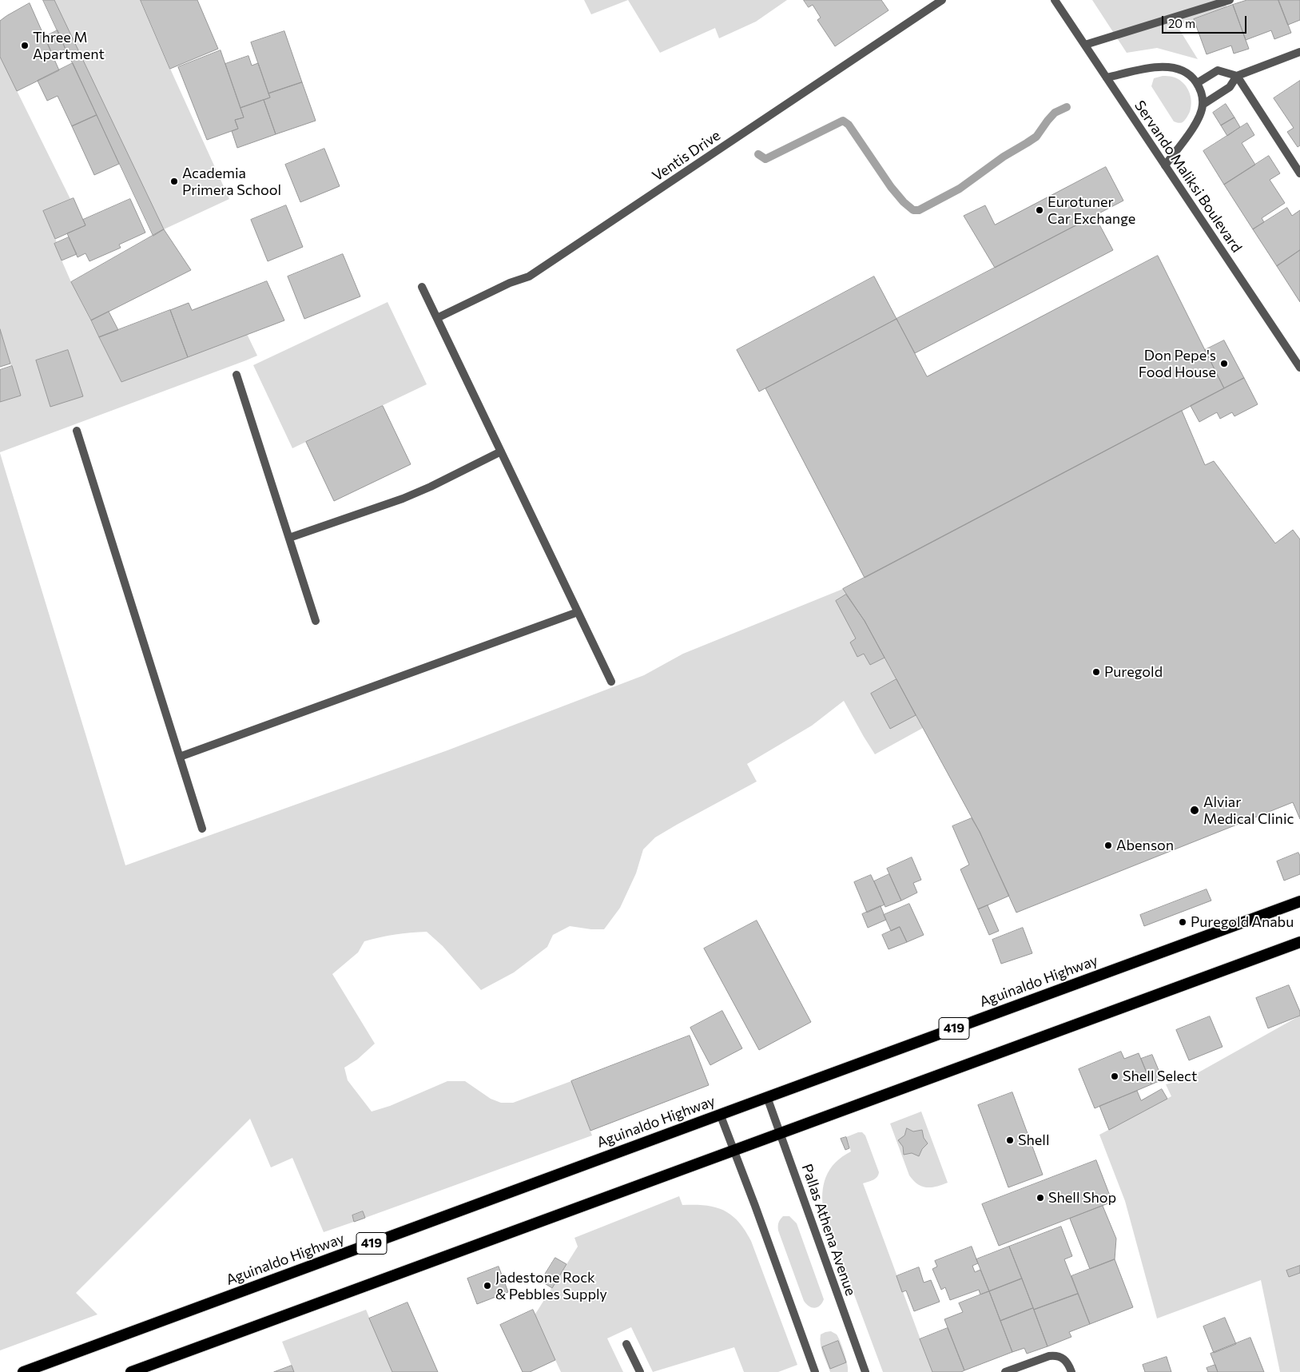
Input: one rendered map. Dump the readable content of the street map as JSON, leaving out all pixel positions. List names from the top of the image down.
{
  "streets": {
    "highway": ["Aguinaldo Highway", "419"],
    "street": ["Ventis Drive", "Servando Maliksi Boulevard", "Pallas Athena Avenue"]
  },
  "crossings": [
    ["Aguinaldo Highway", "Pallas Athena Avenue"]
  ],
  "places": [
    "Three M Apartment",
    "Academia Primera School",
    "Eurotuner Car Exchange",
    "Don Pepe's Food House",
    "Puregold",
    "Alviar Medical Clinic",
    "Abenson",
    "Puregold Anabu",
    "Shell Select",
    "Shell",
    "Shell Shop",
    "Jadestone Rock & Pebbles Supply"
  ],
  "scale_bar": "20 m"
}
